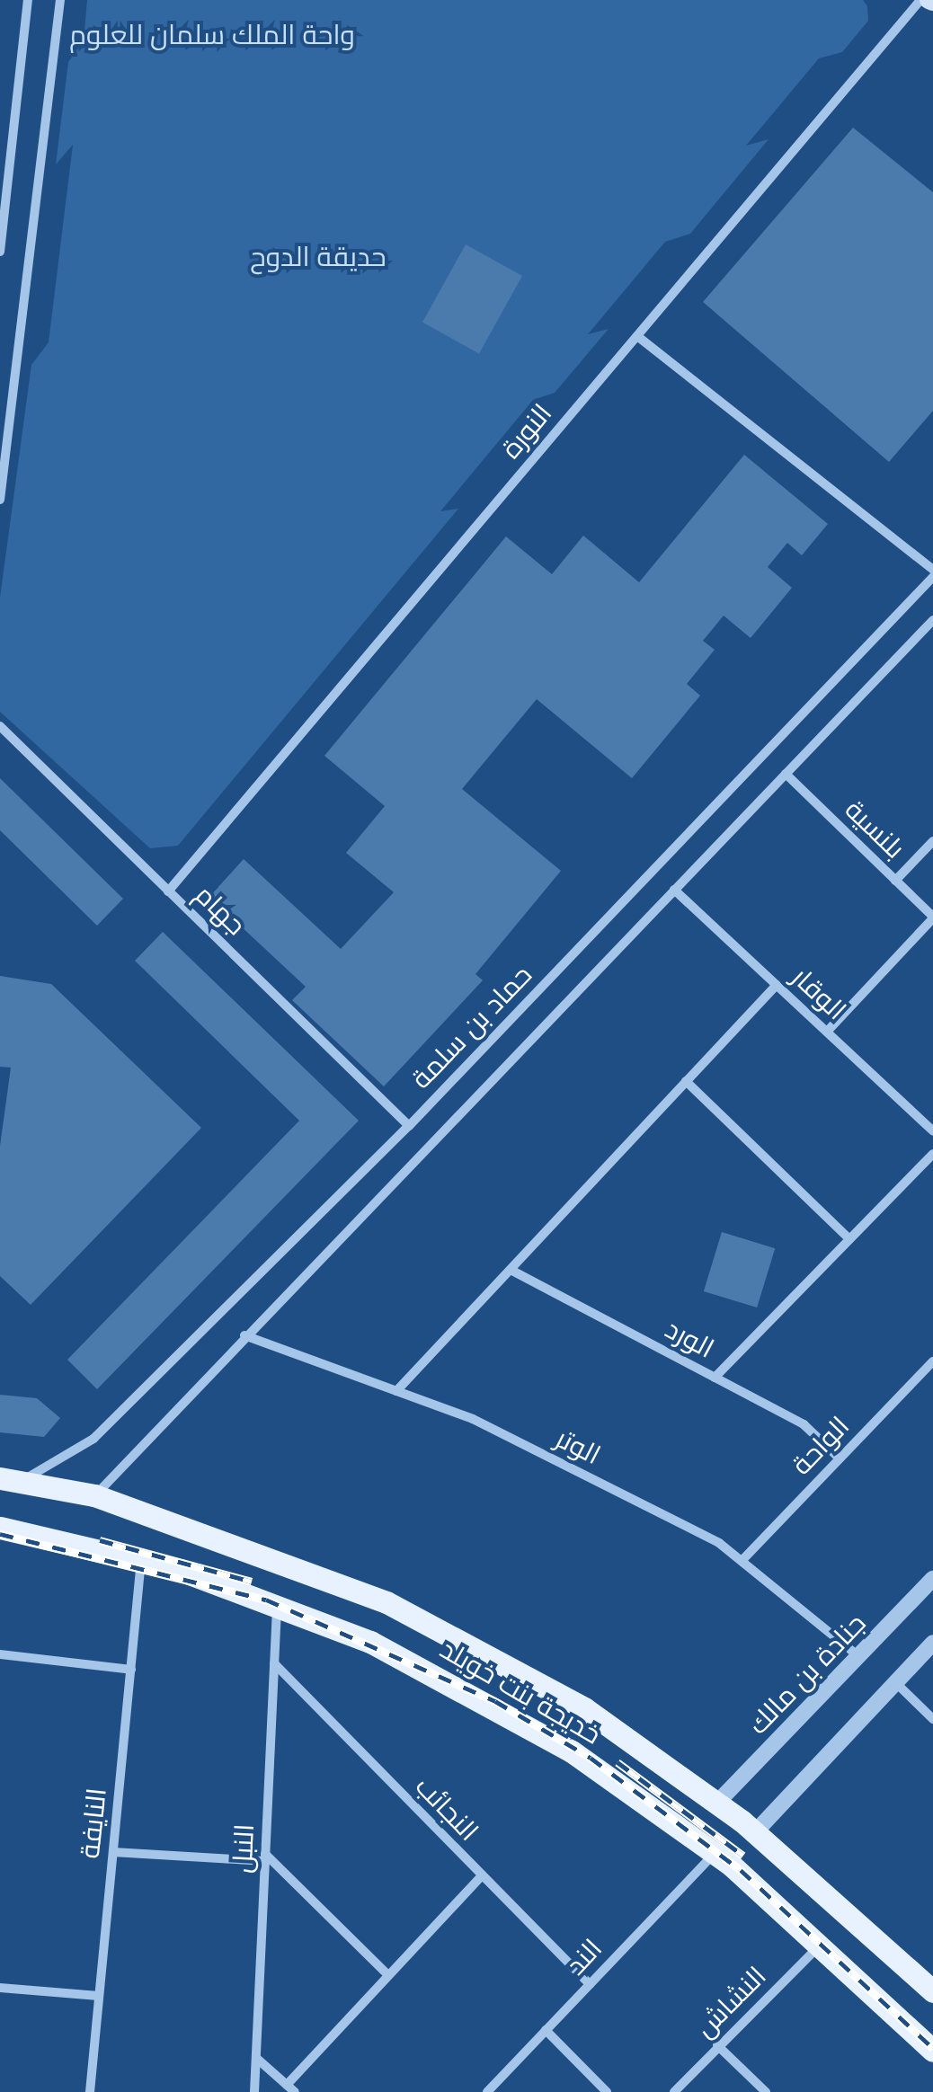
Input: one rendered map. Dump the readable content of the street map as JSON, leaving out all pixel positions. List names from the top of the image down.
{
  "streets": {
    "main road": ["خديجة بنت خويلد"],
    "street": [
      "النورة",
      "بلنسية",
      "جهام",
      "الوقار",
      "حماد بن سلمة",
      "الورد",
      "الواحة",
      "الوتر",
      "جنادة بن مالك",
      "النجائب",
      "النايفة",
      "النبل",
      "الند",
      "النشاش"
    ]
  },
  "crossings": [
    ["النورة", "جهام"],
    ["بلنسية", "حماد بن سلمة"],
    ["جهام", "حماد بن سلمة"],
    ["الوقار", "حماد بن سلمة"],
    ["حماد بن سلمة", "الوتر"],
    ["حماد بن سلمة", "خديجة بنت خويلد"],
    ["الورد", "الواحة"],
    ["الواحة", "الوتر"],
    ["الوتر", "جنادة بن مالك"],
    ["جنادة بن مالك", "خديجة بنت خويلد"],
    ["خديجة بنت خويلد", "النايفة"],
    ["خديجة بنت خويلد", "النبل"],
    ["خديجة بنت خويلد", "الند"],
    ["خديجة بنت خويلد", "النشاش"],
    ["النجائب", "النبل"],
    ["النجائب", "الند"]
  ],
  "parks": ["واحة الملك سلمان للعلوم", "حديقة الدوح"]
}
